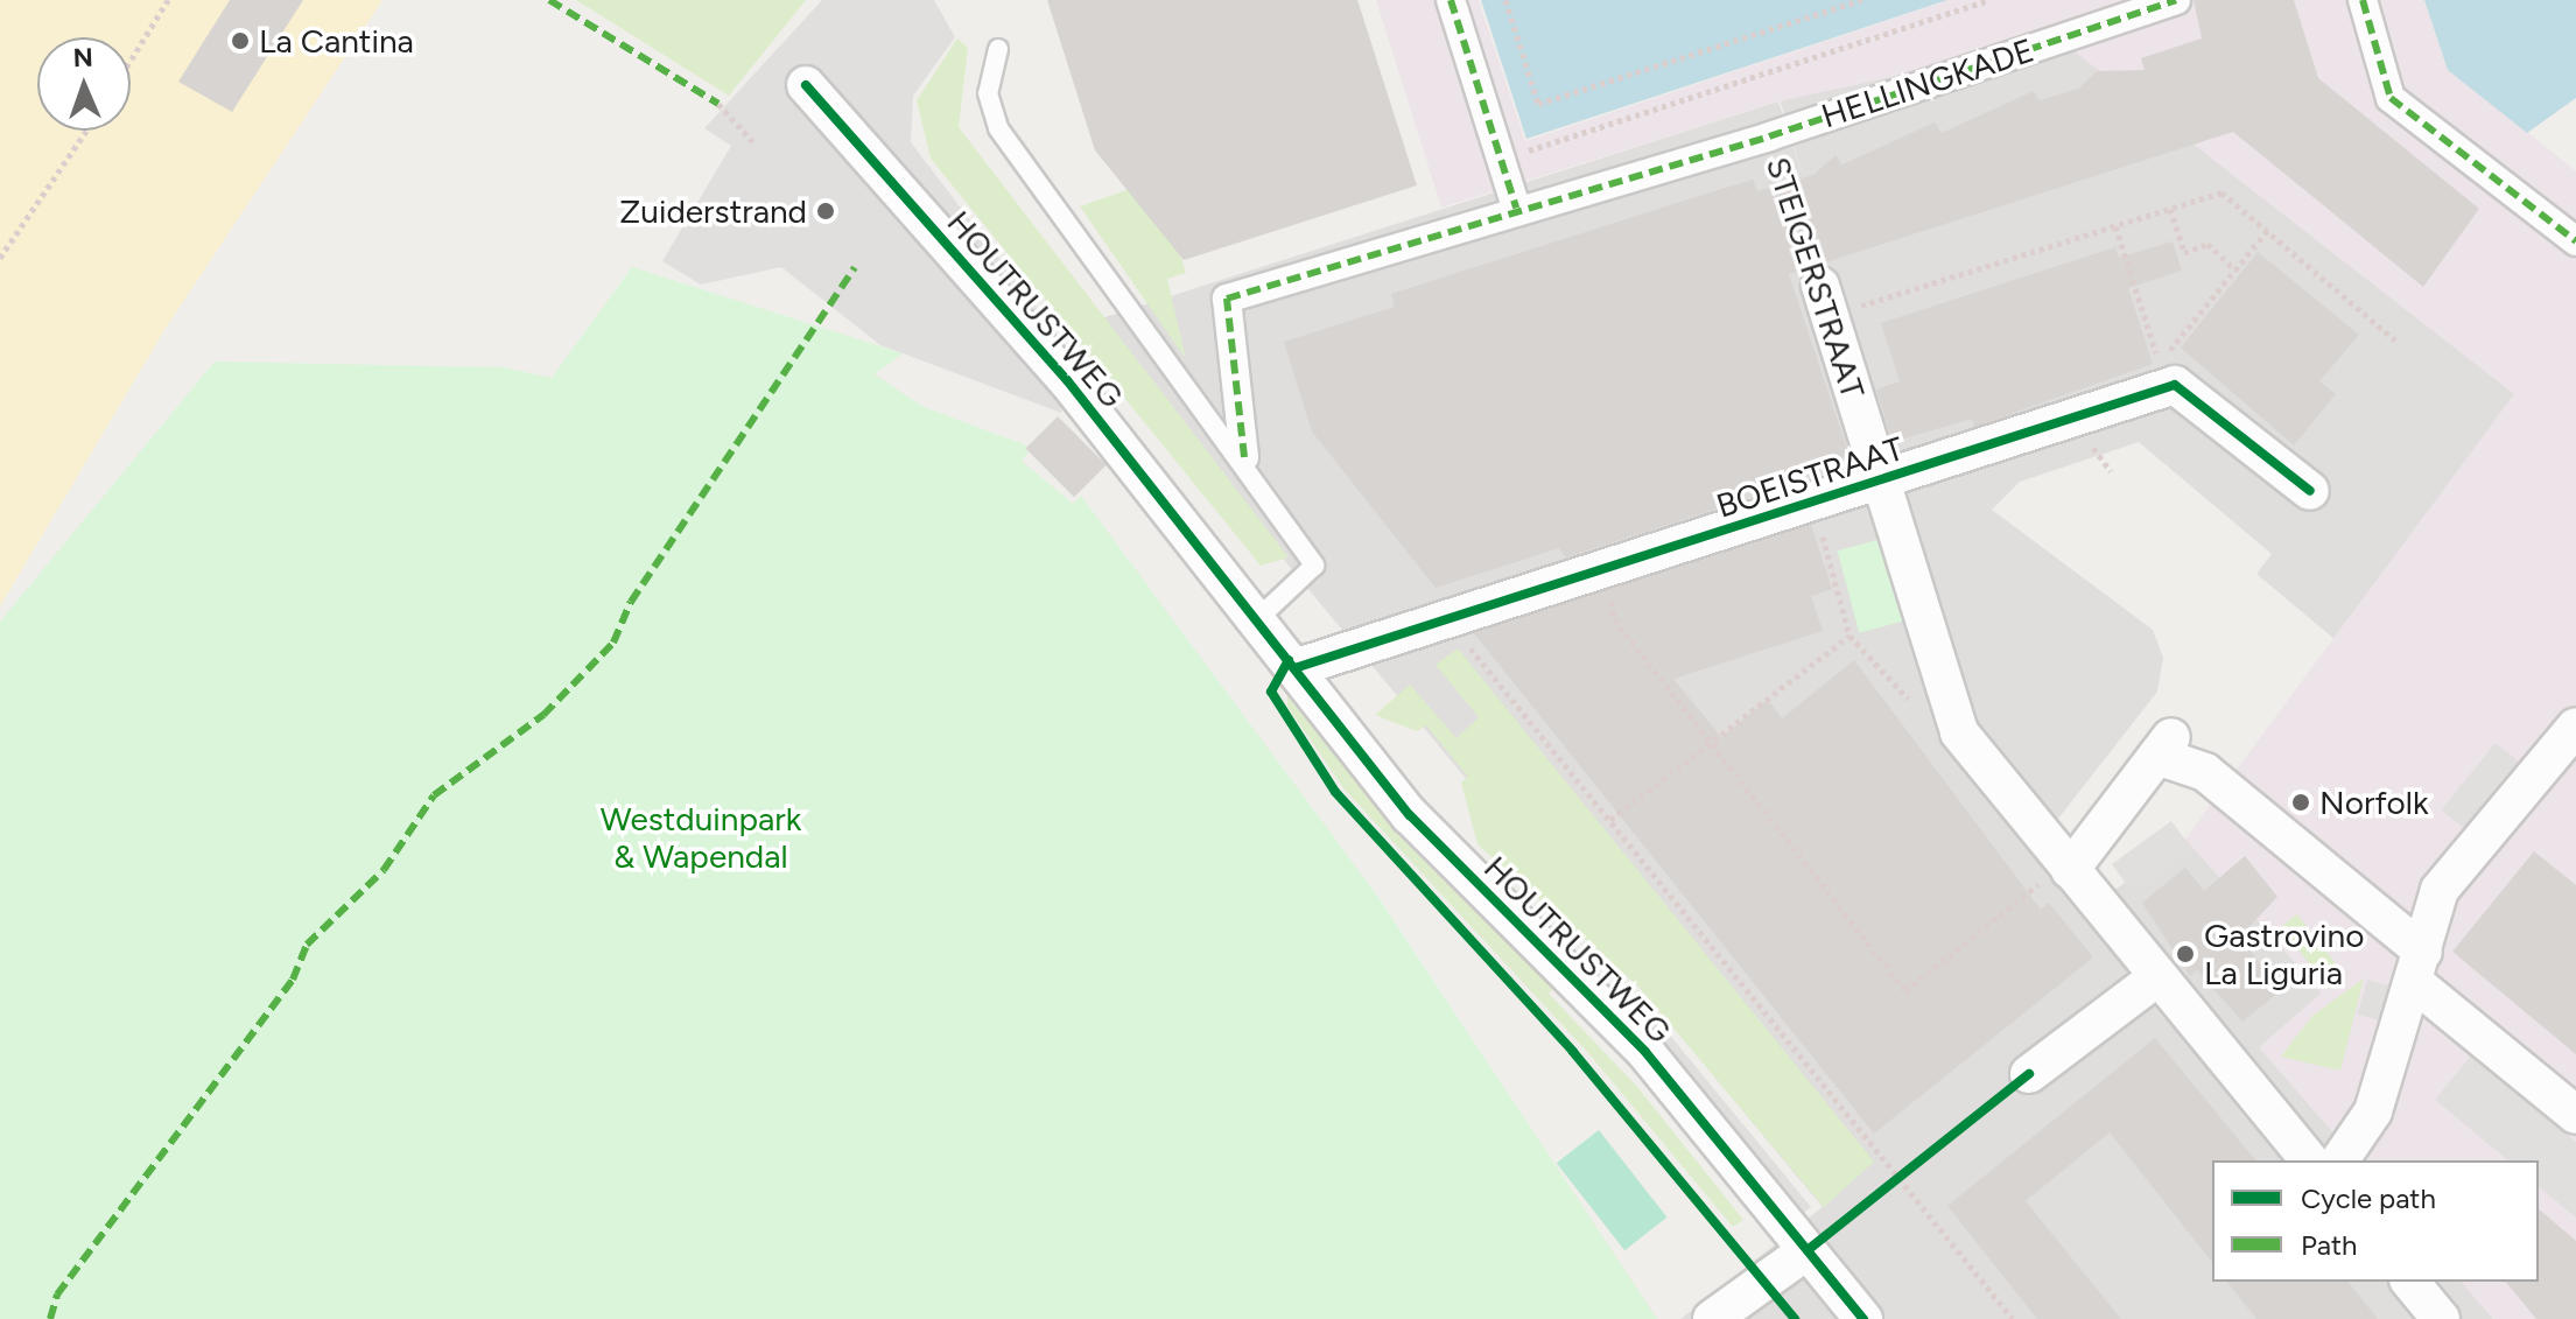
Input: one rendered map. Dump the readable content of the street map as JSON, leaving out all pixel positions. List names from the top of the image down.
{
  "streets": {
    "street": [
      "HELLINGKADE",
      "STEIGERSTRAAT",
      "HOUTRUSTWEG",
      "BOEISTRAAT"
    ]
  },
  "crossings": [
    ["HELLINGKADE", "STEIGERSTRAAT"],
    ["STEIGERSTRAAT", "BOEISTRAAT"],
    ["HOUTRUSTWEG", "BOEISTRAAT"]
  ],
  "parks": ["Westduinpark & Wapendal"],
  "places": [
    "La Cantina",
    "Zuiderstrand",
    "Norfolk",
    "Gastrovino La Liguria"
  ],
  "legend": ["Cycle path", "Path"],
  "north": "top"
}
